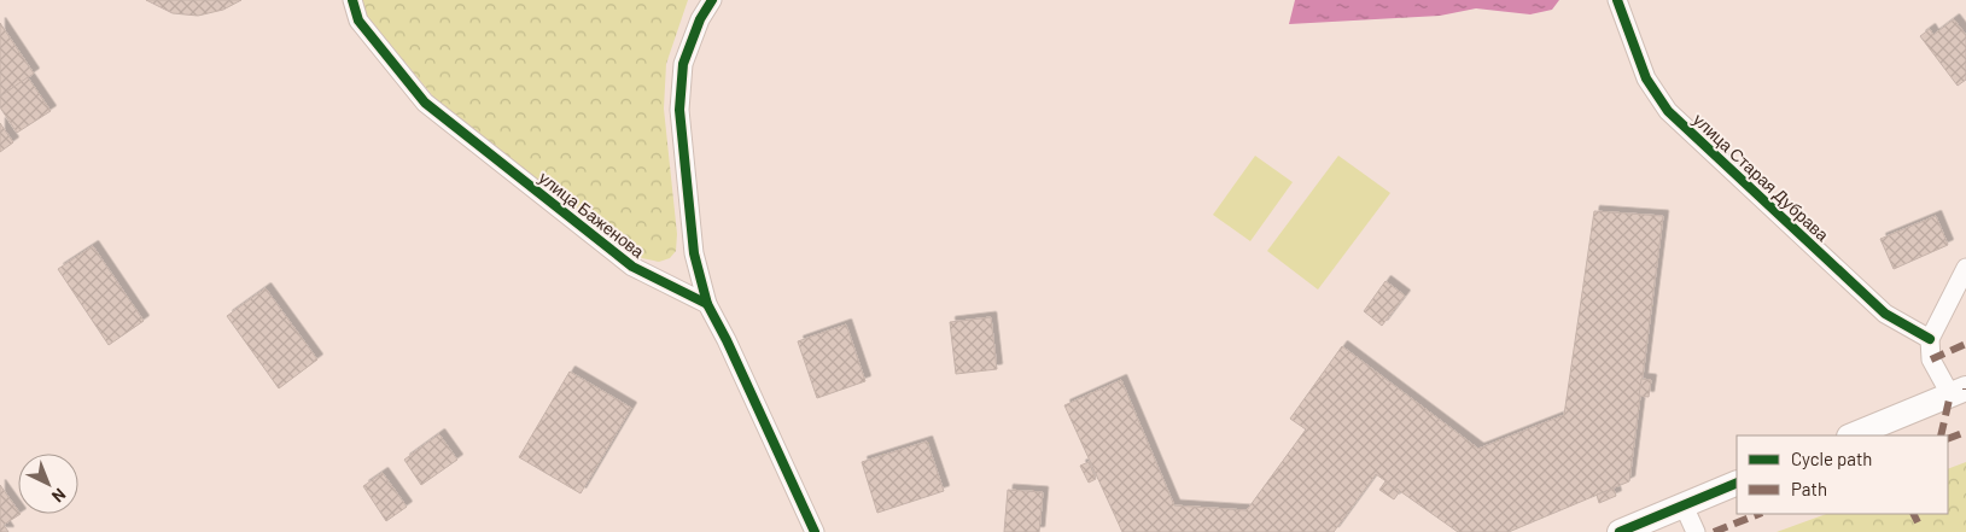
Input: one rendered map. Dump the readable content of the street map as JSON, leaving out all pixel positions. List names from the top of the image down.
{
  "streets": {
    "street": ["улица Старая Дубрава", "улица Баженова"]
  },
  "legend": ["Cycle path", "Path"],
  "north": "bottom right"
}
